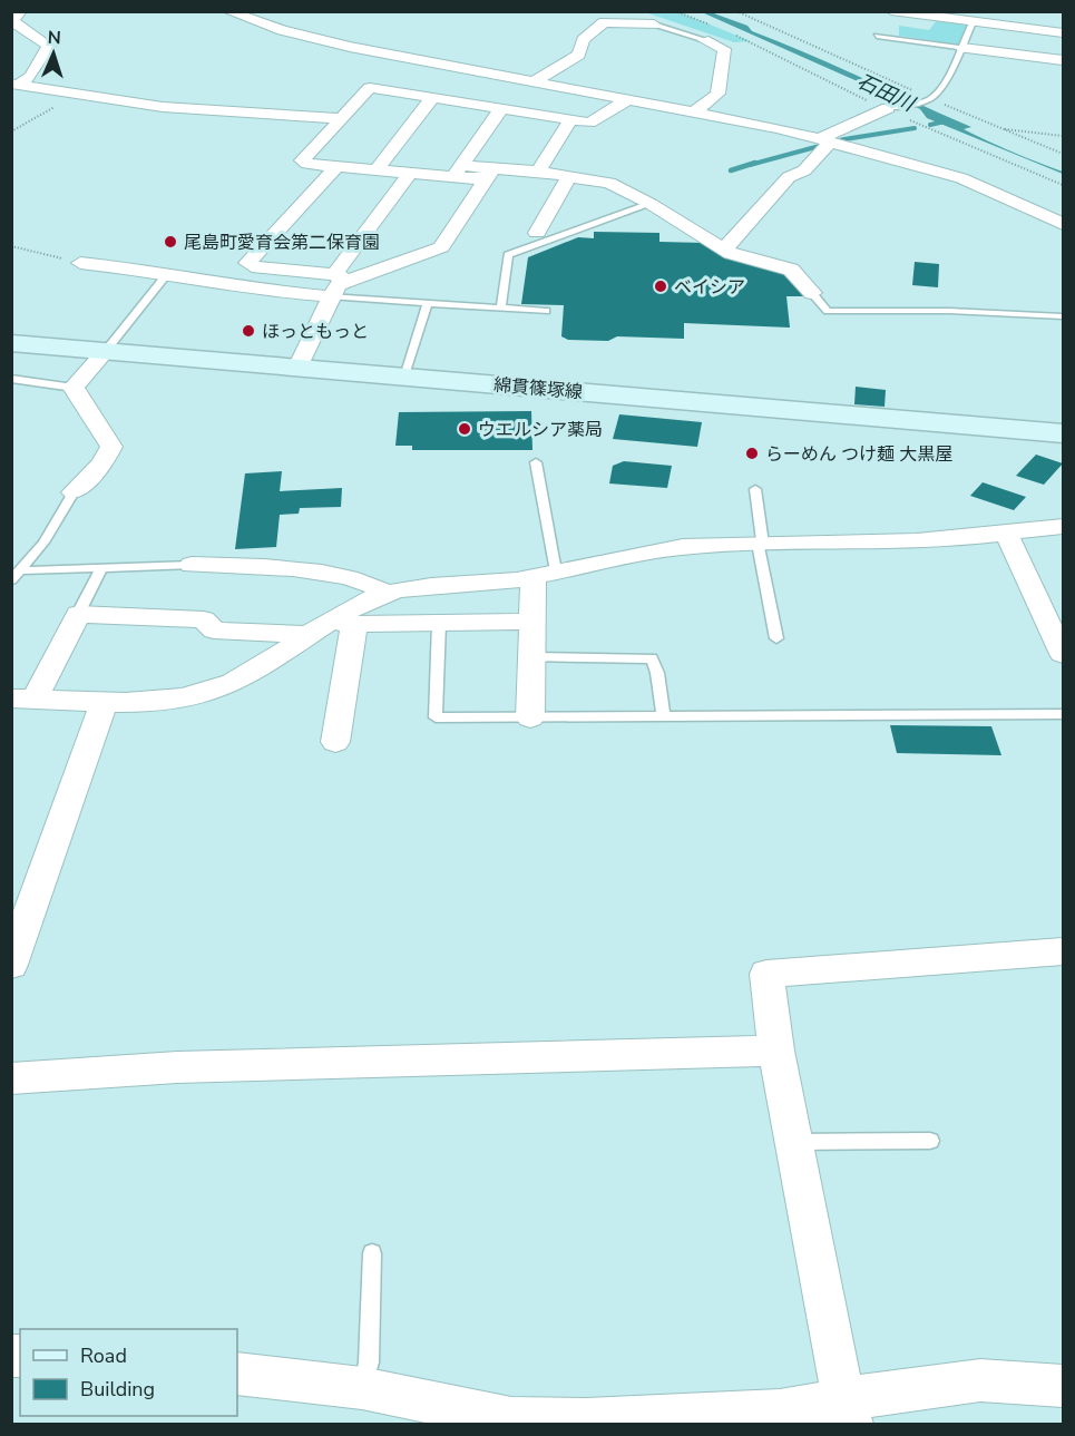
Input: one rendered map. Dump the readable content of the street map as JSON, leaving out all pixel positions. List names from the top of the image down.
{
  "streets": {
    "main road": ["綿貫篠塚線"]
  },
  "water": ["石田川"],
  "places": [
    "尾島町愛育会第二保育園",
    "ベイシア",
    "ほっともっと",
    "ウエルシア薬局",
    "らーめん つけ麺 大黒屋"
  ],
  "legend": ["Road", "Building"],
  "north": "top"
}
